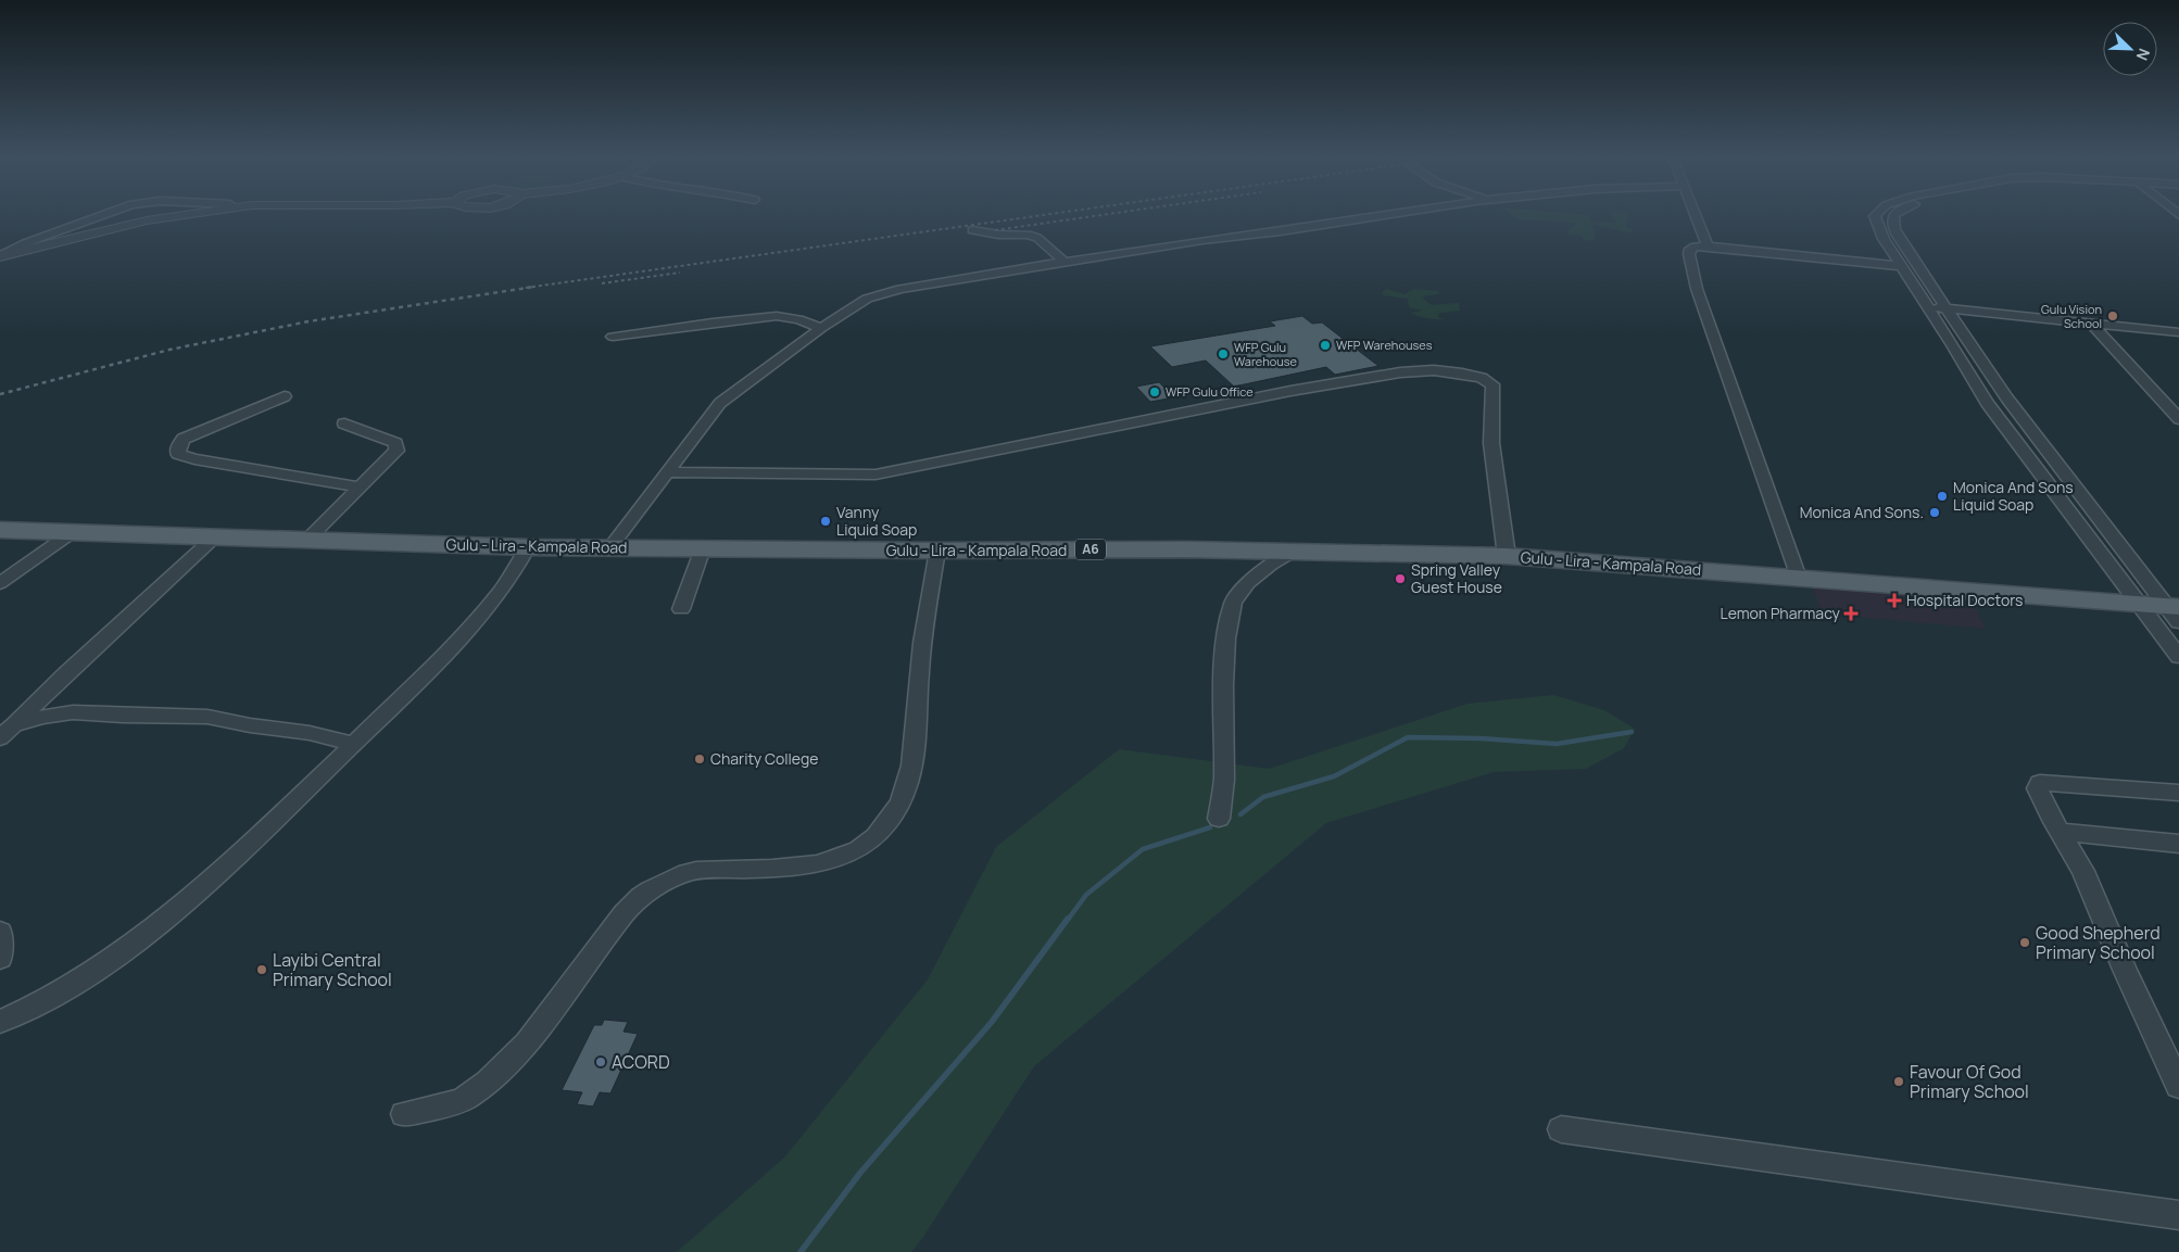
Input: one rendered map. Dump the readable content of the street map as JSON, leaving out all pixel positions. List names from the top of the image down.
{
  "streets": {
    "main road": ["Gulu - Lira - Kampala Road", "A6"]
  },
  "places": {
    "other": [
      "Gulu Vision School",
      "WFP Warehouses",
      "WFP Gulu Warehouse",
      "WFP Gulu Office",
      "Monica And Sons Liquid Soap",
      "Monica And Sons.",
      "Vanny Liquid Soap",
      "Spring Valley Guest House",
      "Charity College",
      "Good Shepherd Primary School",
      "Layibi Central Primary School",
      "ACORD",
      "Favour Of God Primary School"
    ],
    "health": ["Hospital Doctors", "Lemon Pharmacy"]
  },
  "north": "bottom right"
}
